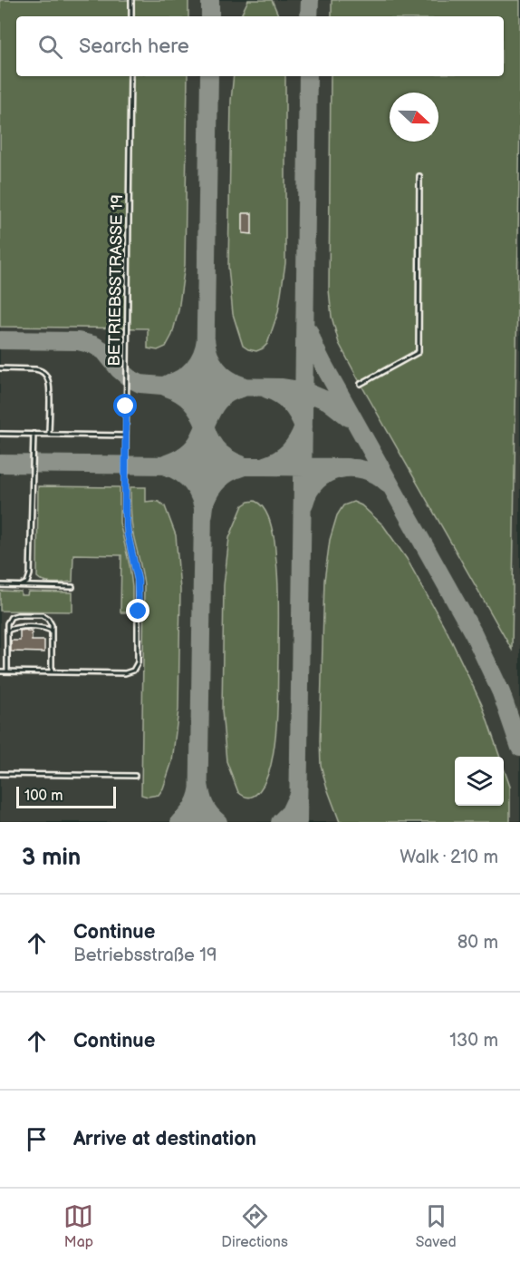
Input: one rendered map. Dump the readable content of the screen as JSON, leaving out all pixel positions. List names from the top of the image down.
{
  "streets": {
    "lane": ["BETRIEBSSTRASSE 19"]
  },
  "scale_bar": "100 m",
  "north": "right",
  "page": {
    "search": "Search here",
    "scale": "100 m",
    "heading": ["3 min", "Walk · 210 m"],
    "list": [
      ["Continue", "Betriebsstraße 19", "80 m"],
      ["Continue", "130 m"],
      "Arrive at destination"
    ],
    "nav": ["Map", "Directions", "Saved"]
  }
}
